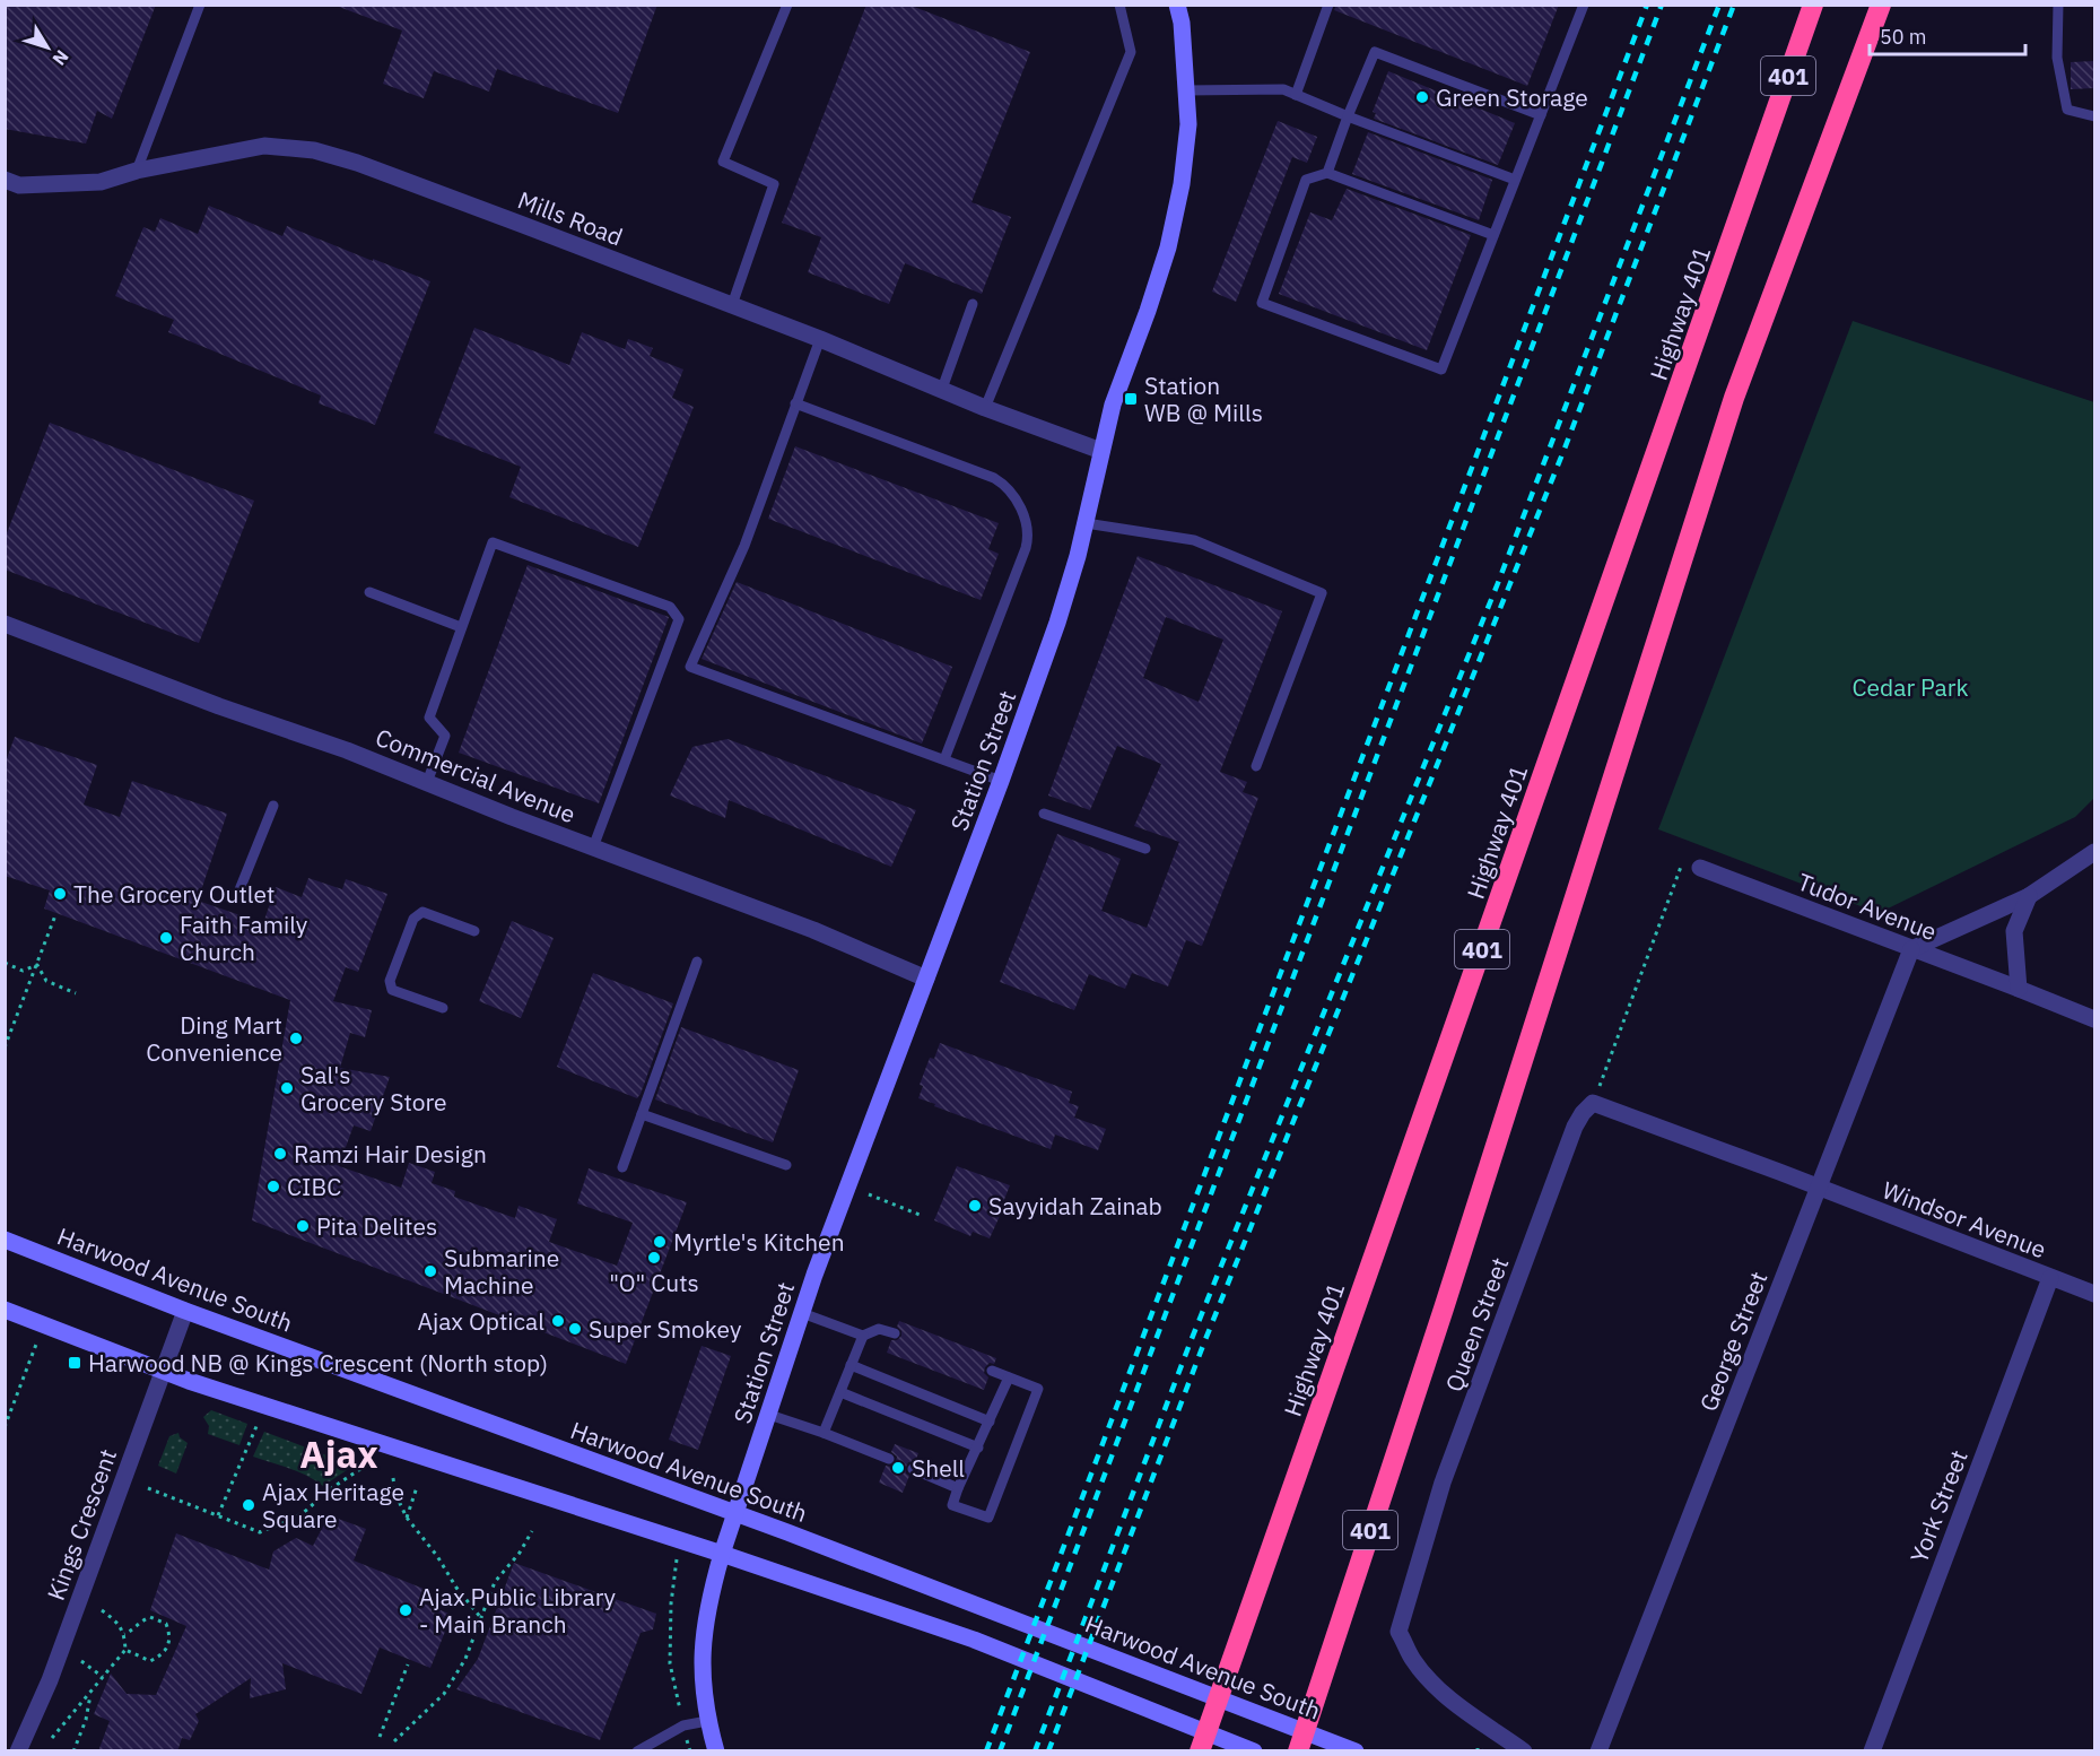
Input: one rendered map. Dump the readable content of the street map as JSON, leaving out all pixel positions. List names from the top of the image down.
{
  "streets": {
    "highway": ["401", "Highway 401"],
    "main road": ["Station Street", "Harwood Avenue South"],
    "street": [
      "Mills Road",
      "Commercial Avenue",
      "Tudor Avenue",
      "Windsor Avenue",
      "Queen Street",
      "George Street",
      "York Street",
      "Kings Crescent"
    ]
  },
  "crossings": [
    ["Mills Road", "Station Street"],
    ["Station Street", "Commercial Avenue"],
    ["Station Street", "Harwood Avenue South"],
    ["Tudor Avenue", "George Street"],
    ["Windsor Avenue", "George Street"],
    ["Windsor Avenue", "York Street"],
    ["Harwood Avenue South", "Kings Crescent"]
  ],
  "districts": ["Ajax"],
  "parks": ["Cedar Park"],
  "places": {
    "other": [
      "Green Storage",
      "The Grocery Outlet",
      "Faith Family Church",
      "Ding Mart Convenience",
      "Sal's Grocery Store",
      "Ramzi Hair Design",
      "CIBC",
      "Sayyidah Zainab",
      "Pita Delites",
      "Myrtle's Kitchen",
      "\"O\" Cuts",
      "Submarine Machine",
      "Ajax Optical",
      "Super Smokey",
      "Shell",
      "Ajax Heritage Square",
      "Ajax Public Library - Main Branch"
    ],
    "transit": ["Station WB @ Mills", "Harwood NB @ Kings Crescent (North stop)"]
  },
  "scale_bar": "50 m",
  "north": "bottom right"
}
